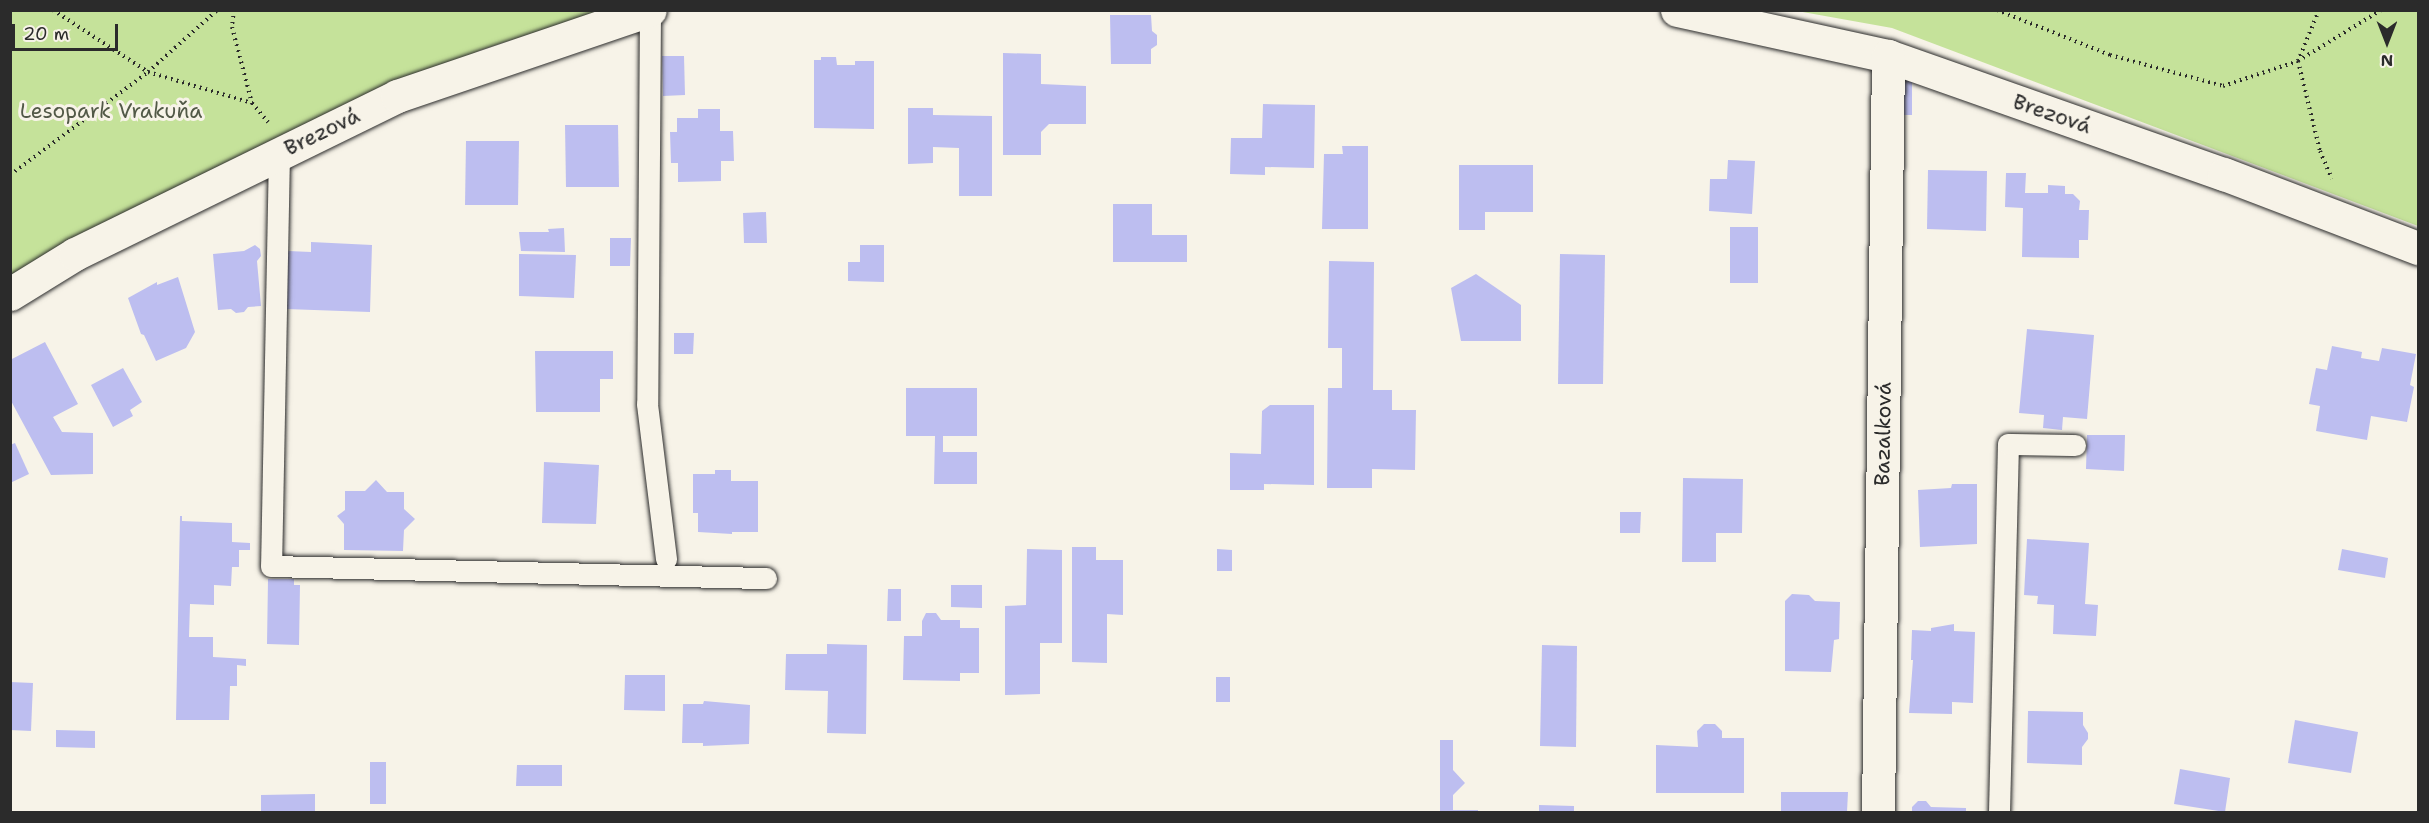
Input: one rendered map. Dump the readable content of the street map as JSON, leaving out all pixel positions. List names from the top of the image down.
{
  "streets": {
    "street": ["Brezová", "Bazalková"]
  },
  "crossings": [
    ["Brezová", "Bazalková"]
  ],
  "parks": ["Lesopark Vrakuňa"],
  "scale_bar": "20 m",
  "north": "bottom"
}
